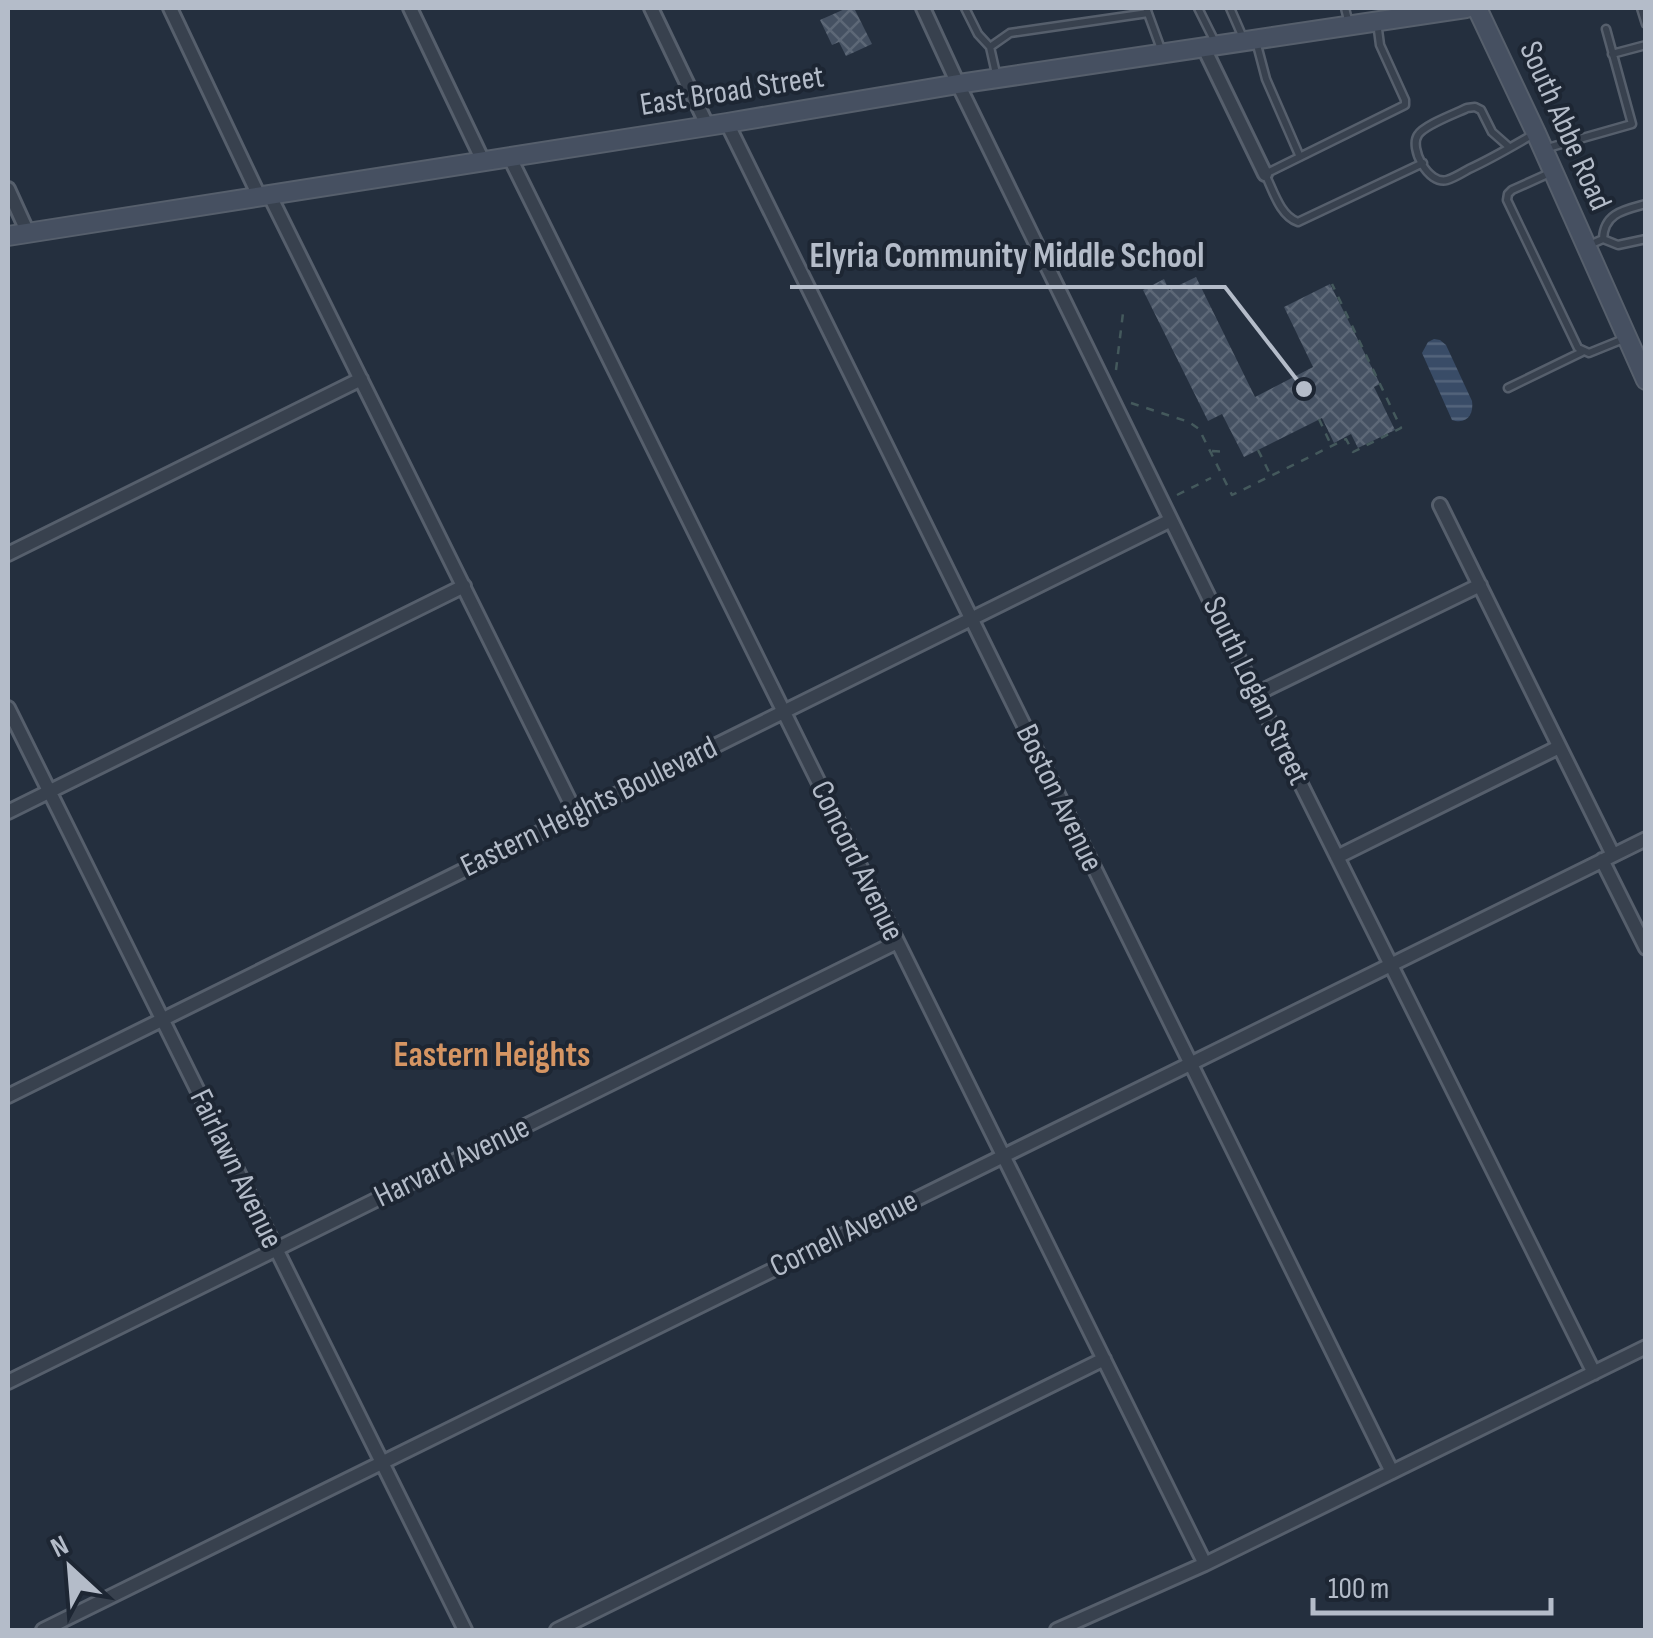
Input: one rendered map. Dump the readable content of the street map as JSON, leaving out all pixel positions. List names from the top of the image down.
{
  "streets": {
    "street": [
      "East Broad Street",
      "South Abbe Road",
      "South Logan Street",
      "Boston Avenue",
      "Eastern Heights Boulevard",
      "Concord Avenue",
      "Harvard Avenue",
      "Fairlawn Avenue",
      "Cornell Avenue"
    ]
  },
  "crossings": [
    ["East Broad Street", "South Logan Street"],
    ["East Broad Street", "Boston Avenue"],
    ["East Broad Street", "Concord Avenue"],
    ["South Logan Street", "Eastern Heights Boulevard"],
    ["South Logan Street", "Cornell Avenue"],
    ["Boston Avenue", "Eastern Heights Boulevard"],
    ["Boston Avenue", "Cornell Avenue"],
    ["Eastern Heights Boulevard", "Concord Avenue"],
    ["Eastern Heights Boulevard", "Fairlawn Avenue"],
    ["Concord Avenue", "Harvard Avenue"],
    ["Concord Avenue", "Cornell Avenue"],
    ["Harvard Avenue", "Fairlawn Avenue"],
    ["Fairlawn Avenue", "Cornell Avenue"]
  ],
  "districts": ["Eastern Heights"],
  "places": ["Elyria Community Middle School"],
  "scale_bar": "100 m",
  "north": "top left"
}
